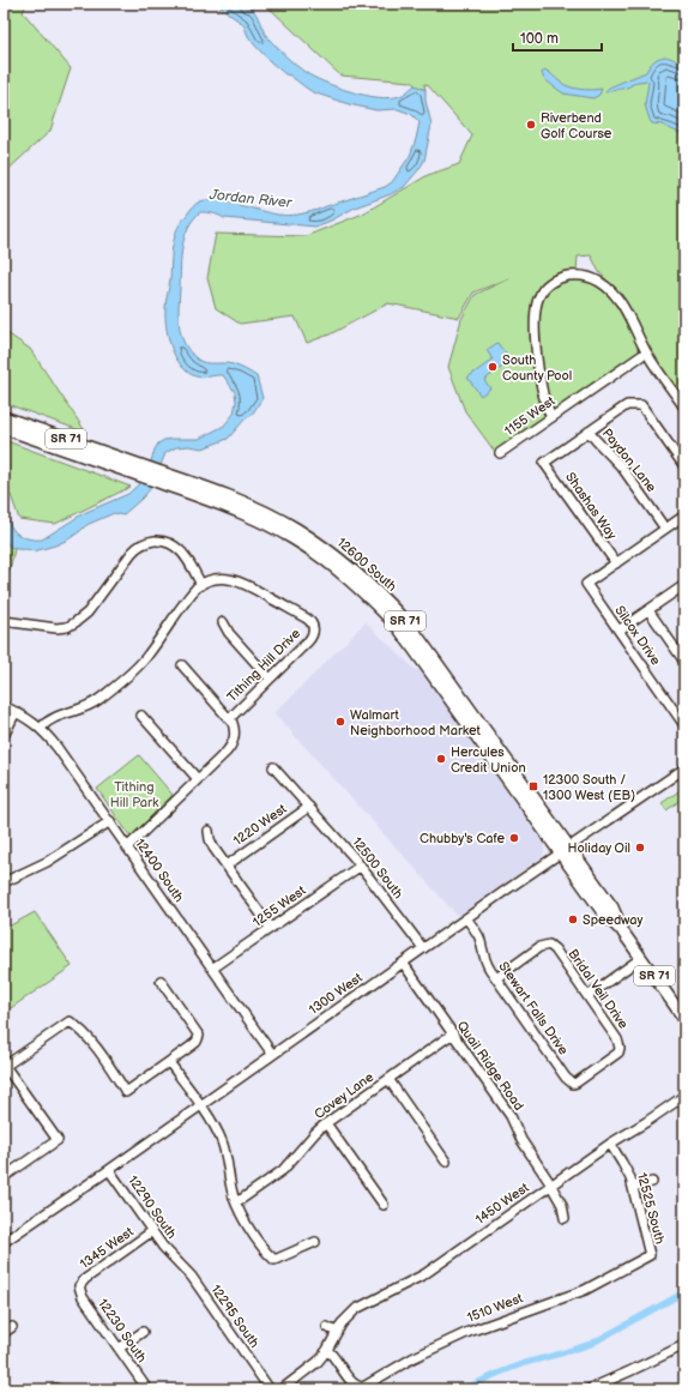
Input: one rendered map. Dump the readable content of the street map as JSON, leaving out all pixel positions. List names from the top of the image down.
{
  "streets": {
    "main road": ["SR 71", "12600 South"],
    "street": [
      "1155 West",
      "Paydon Lane",
      "Shashas Way",
      "Silcox Drive",
      "Tithing Hill Drive",
      "1220 West",
      "12500 South",
      "12400 South",
      "1255 West",
      "Bridal Veil Drive",
      "1300 West",
      "Stewart Falls Drive",
      "Quail Ridge Road",
      "Covey Lane",
      "1450 West",
      "12290 South",
      "12525 South",
      "1345 West",
      "1510 West",
      "12295 South",
      "12230 South"
    ]
  },
  "crossings": [
    ["Paydon Lane", "Shashas Way"],
    ["Shashas Way", "Silcox Drive"],
    ["12600 South", "1300 West"],
    ["Tithing Hill Drive", "12400 South"],
    ["1220 West", "12500 South"],
    ["12500 South", "1255 West"],
    ["12500 South", "1300 West"],
    ["12400 South", "1255 West"],
    ["12400 South", "1300 West"],
    ["Bridal Veil Drive", "Stewart Falls Drive"],
    ["1300 West", "Stewart Falls Drive"],
    ["1300 West", "Quail Ridge Road"],
    ["1300 West", "12290 South"],
    ["Quail Ridge Road", "Covey Lane"],
    ["Quail Ridge Road", "1450 West"],
    ["1450 West", "12525 South"],
    ["1450 West", "1510 West"],
    ["12290 South", "1345 West"],
    ["12290 South", "12295 South"],
    ["12525 South", "1510 West"],
    ["1345 West", "12230 South"]
  ],
  "water": ["Jordan River"],
  "parks": ["Tithing Hill Park"],
  "places": {
    "other": [
      "Riverbend Golf Course",
      "South County Pool",
      "Walmart Neighborhood Market",
      "Hercules Credit Union",
      "Chubby's Cafe",
      "Holiday Oil",
      "Speedway"
    ],
    "transit": ["12300 South / 1300 West (EB)"]
  },
  "scale_bar": "100 m"
}
